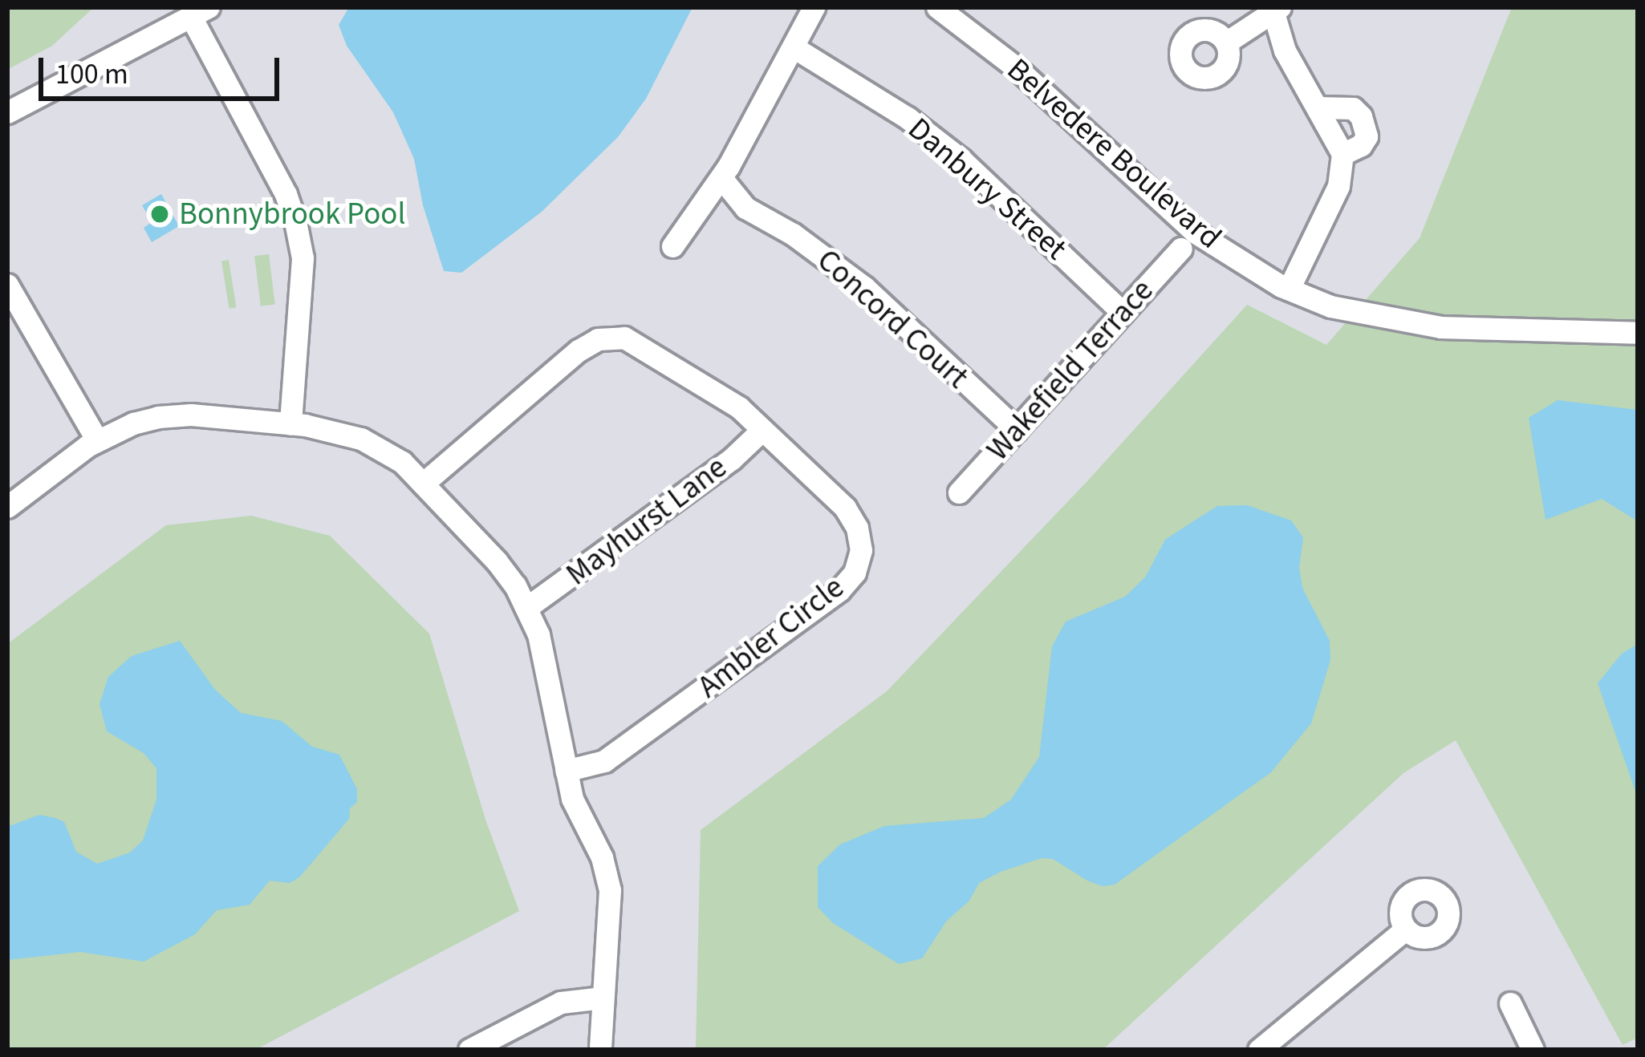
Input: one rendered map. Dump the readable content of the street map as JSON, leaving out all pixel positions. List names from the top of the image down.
{
  "streets": {
    "street": [
      "Belvedere Boulevard",
      "Danbury Street",
      "Concord Court",
      "Wakefield Terrace",
      "Mayhurst Lane",
      "Ambler Circle"
    ]
  },
  "crossings": [
    ["Danbury Street", "Wakefield Terrace"],
    ["Concord Court", "Wakefield Terrace"],
    ["Mayhurst Lane", "Ambler Circle"]
  ],
  "places": ["Bonnybrook Pool"],
  "scale_bar": "100 m"
}
